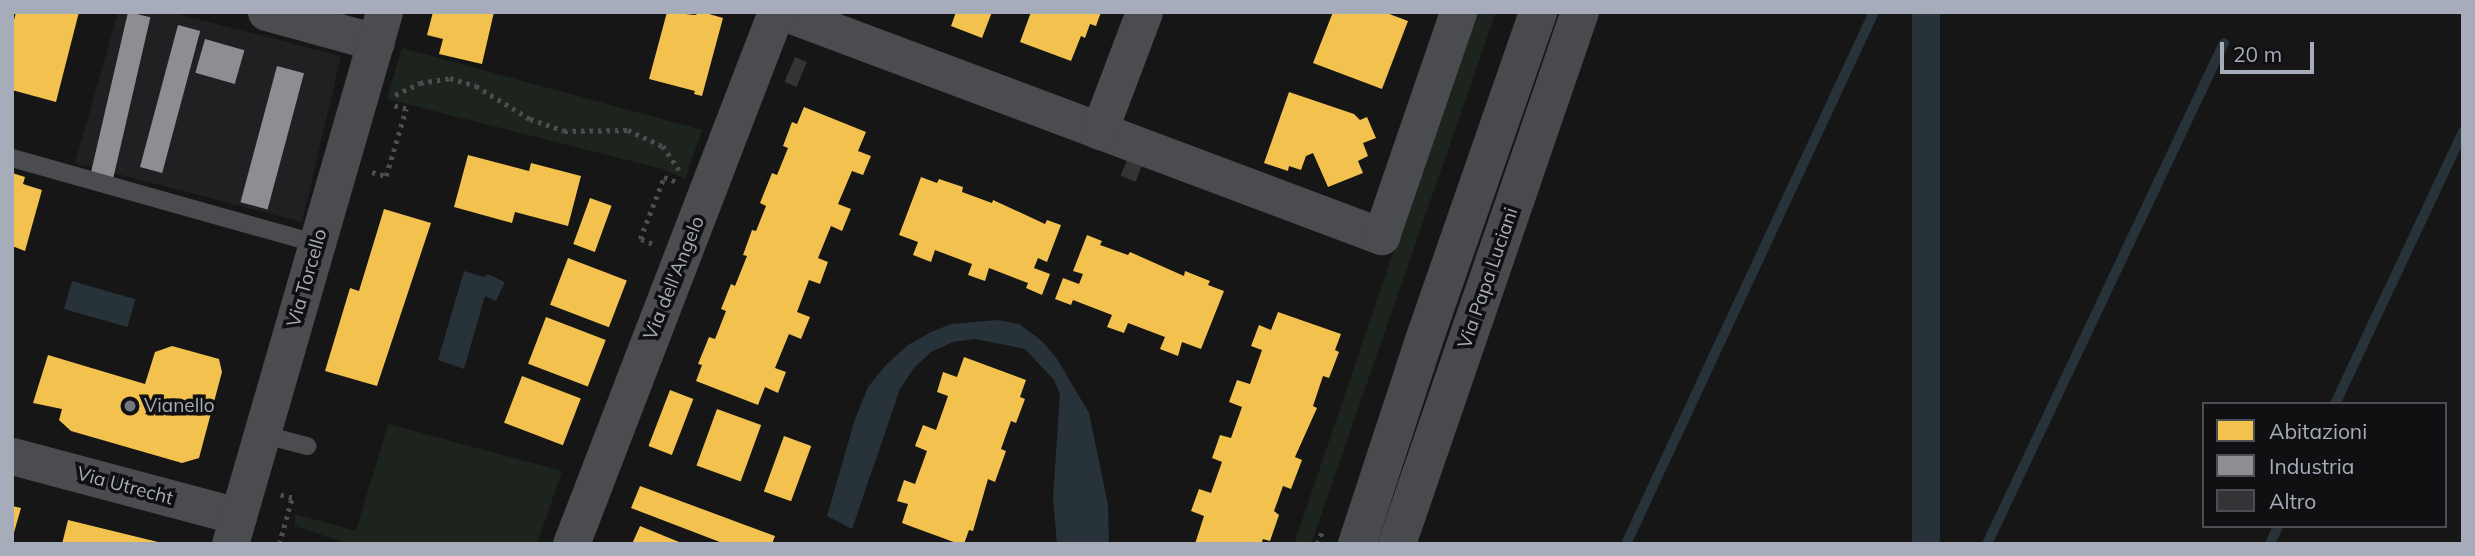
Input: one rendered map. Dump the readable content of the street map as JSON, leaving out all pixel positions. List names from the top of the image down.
{
  "streets": {
    "main road": ["Via Papa Luciani"],
    "street": ["Via Torcello", "Via dell'Angelo", "Via Utrecht"]
  },
  "crossings": [
    ["Via Torcello", "Via Utrecht"]
  ],
  "places": ["Vianello"],
  "legend": ["Abitazioni", "Industria", "Altro"],
  "scale_bar": "20 m"
}
